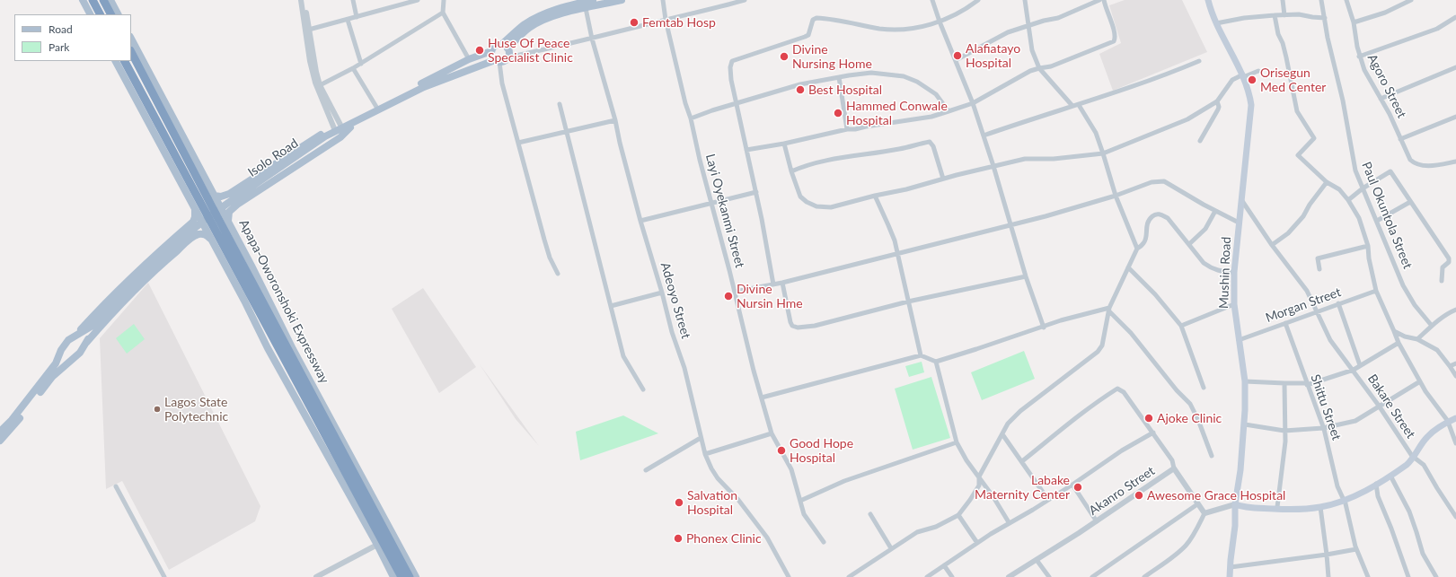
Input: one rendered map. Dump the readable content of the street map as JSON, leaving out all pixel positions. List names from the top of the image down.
{
  "streets": {
    "highway": ["Apapa-Oworonshoki Expressway"],
    "main road": ["Isolo Road", "Mushin Road"],
    "street": [
      "Agoro Street",
      "Layi Oyekanmi Street",
      "Paul Okuntola Street",
      "Adeoyo Street",
      "Morgan Street",
      "Bakare Street",
      "Shittu Street",
      "Akanro Street"
    ]
  },
  "crossings": [
    ["Mushin Road", "Morgan Street"],
    ["Mushin Road", "Bakare Street"],
    ["Morgan Street", "Bakare Street"],
    ["Morgan Street", "Shittu Street"]
  ],
  "places": [
    "Femtab Hosp",
    "Huse Of Peace Specialist Clinic",
    "Alafiatayo Hospital",
    "Divine Nursing Home",
    "Orisegun Med Center",
    "Best Hospital",
    "Hammed Conwale Hospital",
    "Divine Nursin Hme",
    "Lagos State Polytechnic",
    "Ajoke Clinic",
    "Good Hope Hospital",
    "Labake Maternity Center",
    "Awesome Grace Hospital",
    "Salvation Hospital",
    "Phonex Clinic"
  ],
  "legend": ["Road", "Park"]
}
